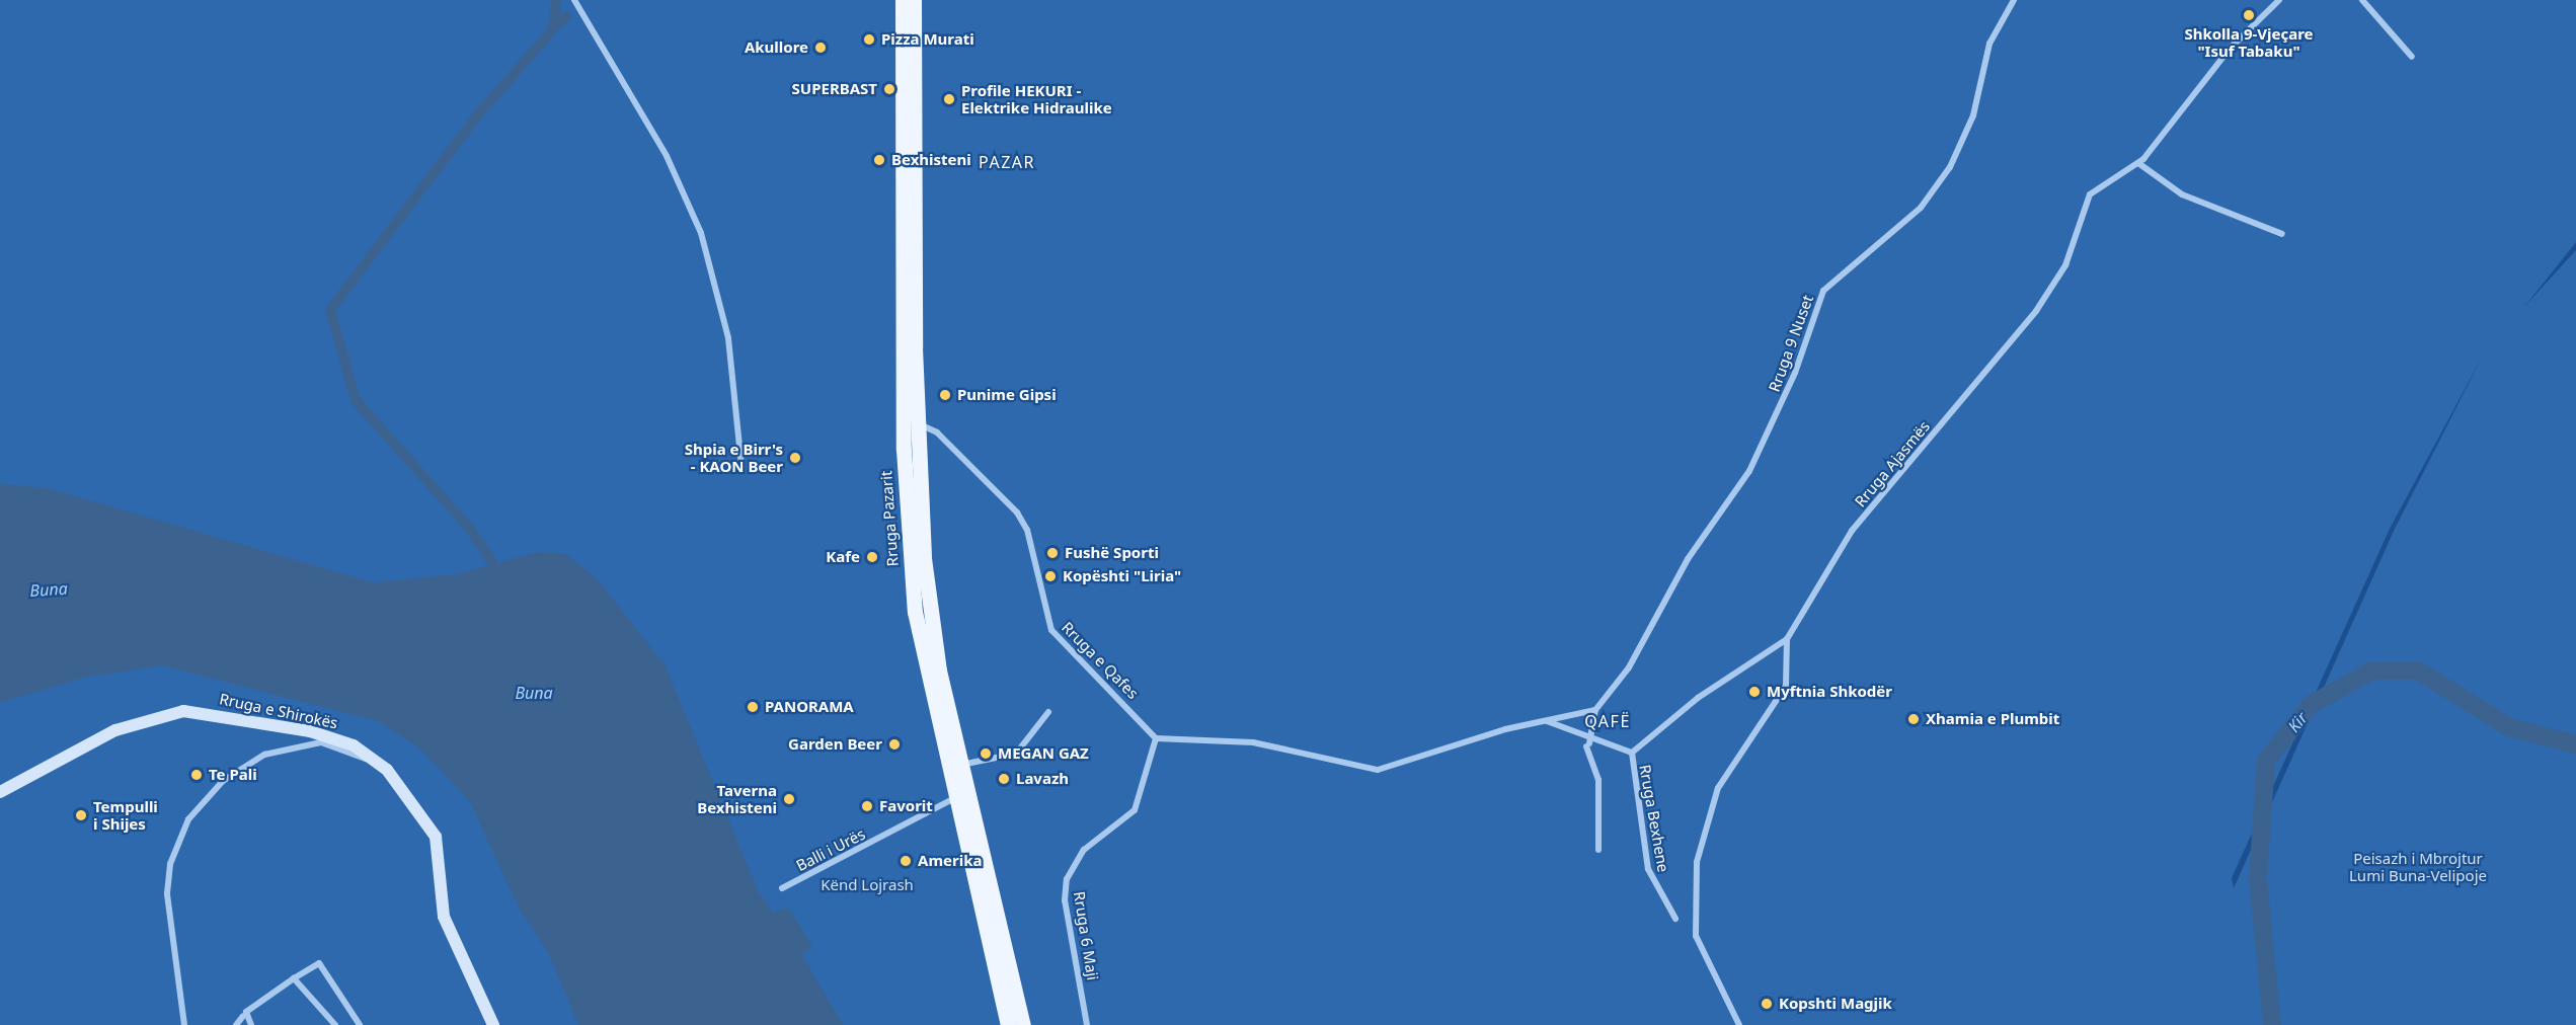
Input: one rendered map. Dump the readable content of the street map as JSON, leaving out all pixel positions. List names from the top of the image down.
{
  "streets": {
    "main road": ["Rruga Pazarit", "Rruga e Shirokës"],
    "street": [
      "Rruga 9 Nuset",
      "Rruga Ajasmës",
      "Rruga e Qafes",
      "Rruga Bexhene",
      "Balli i Urës",
      "Rruga 6 Maji"
    ]
  },
  "crossings": [
    ["Rruga Ajasmës", "Rruga Bexhene"],
    ["Rruga Pazarit", "Rruga e Qafes"],
    ["Rruga Pazarit", "Balli i Urës"],
    ["Rruga e Qafes", "Rruga 6 Maji"]
  ],
  "districts": ["PAZAR", "QAFË"],
  "water": ["Buna", "Kir"],
  "parks": ["Peisazh i Mbrojtur Lumi Buna-Velipoje", "Kënd Lojrash"],
  "places": [
    "Shkolla 9-Vjeçare \"Isuf Tabaku\"",
    "Pizza Murati",
    "Akullore",
    "SUPERBAST",
    "Profile HEKURI - Elektrike Hidraulike",
    "Bexhisteni",
    "Punime Gipsi",
    "Shpia e Birr's - KAON Beer",
    "Fushë Sporti",
    "Kafe",
    "Kopështi \"Liria\"",
    "Myftnia Shkodër",
    "PANORAMA",
    "Xhamia e Plumbit",
    "Garden Beer",
    "MEGAN GAZ",
    "Te Pali",
    "Lavazh",
    "Taverna Bexhisteni",
    "Favorit",
    "Tempulli i Shijes",
    "Amerika",
    "Kopshti Magjik"
  ]
}
